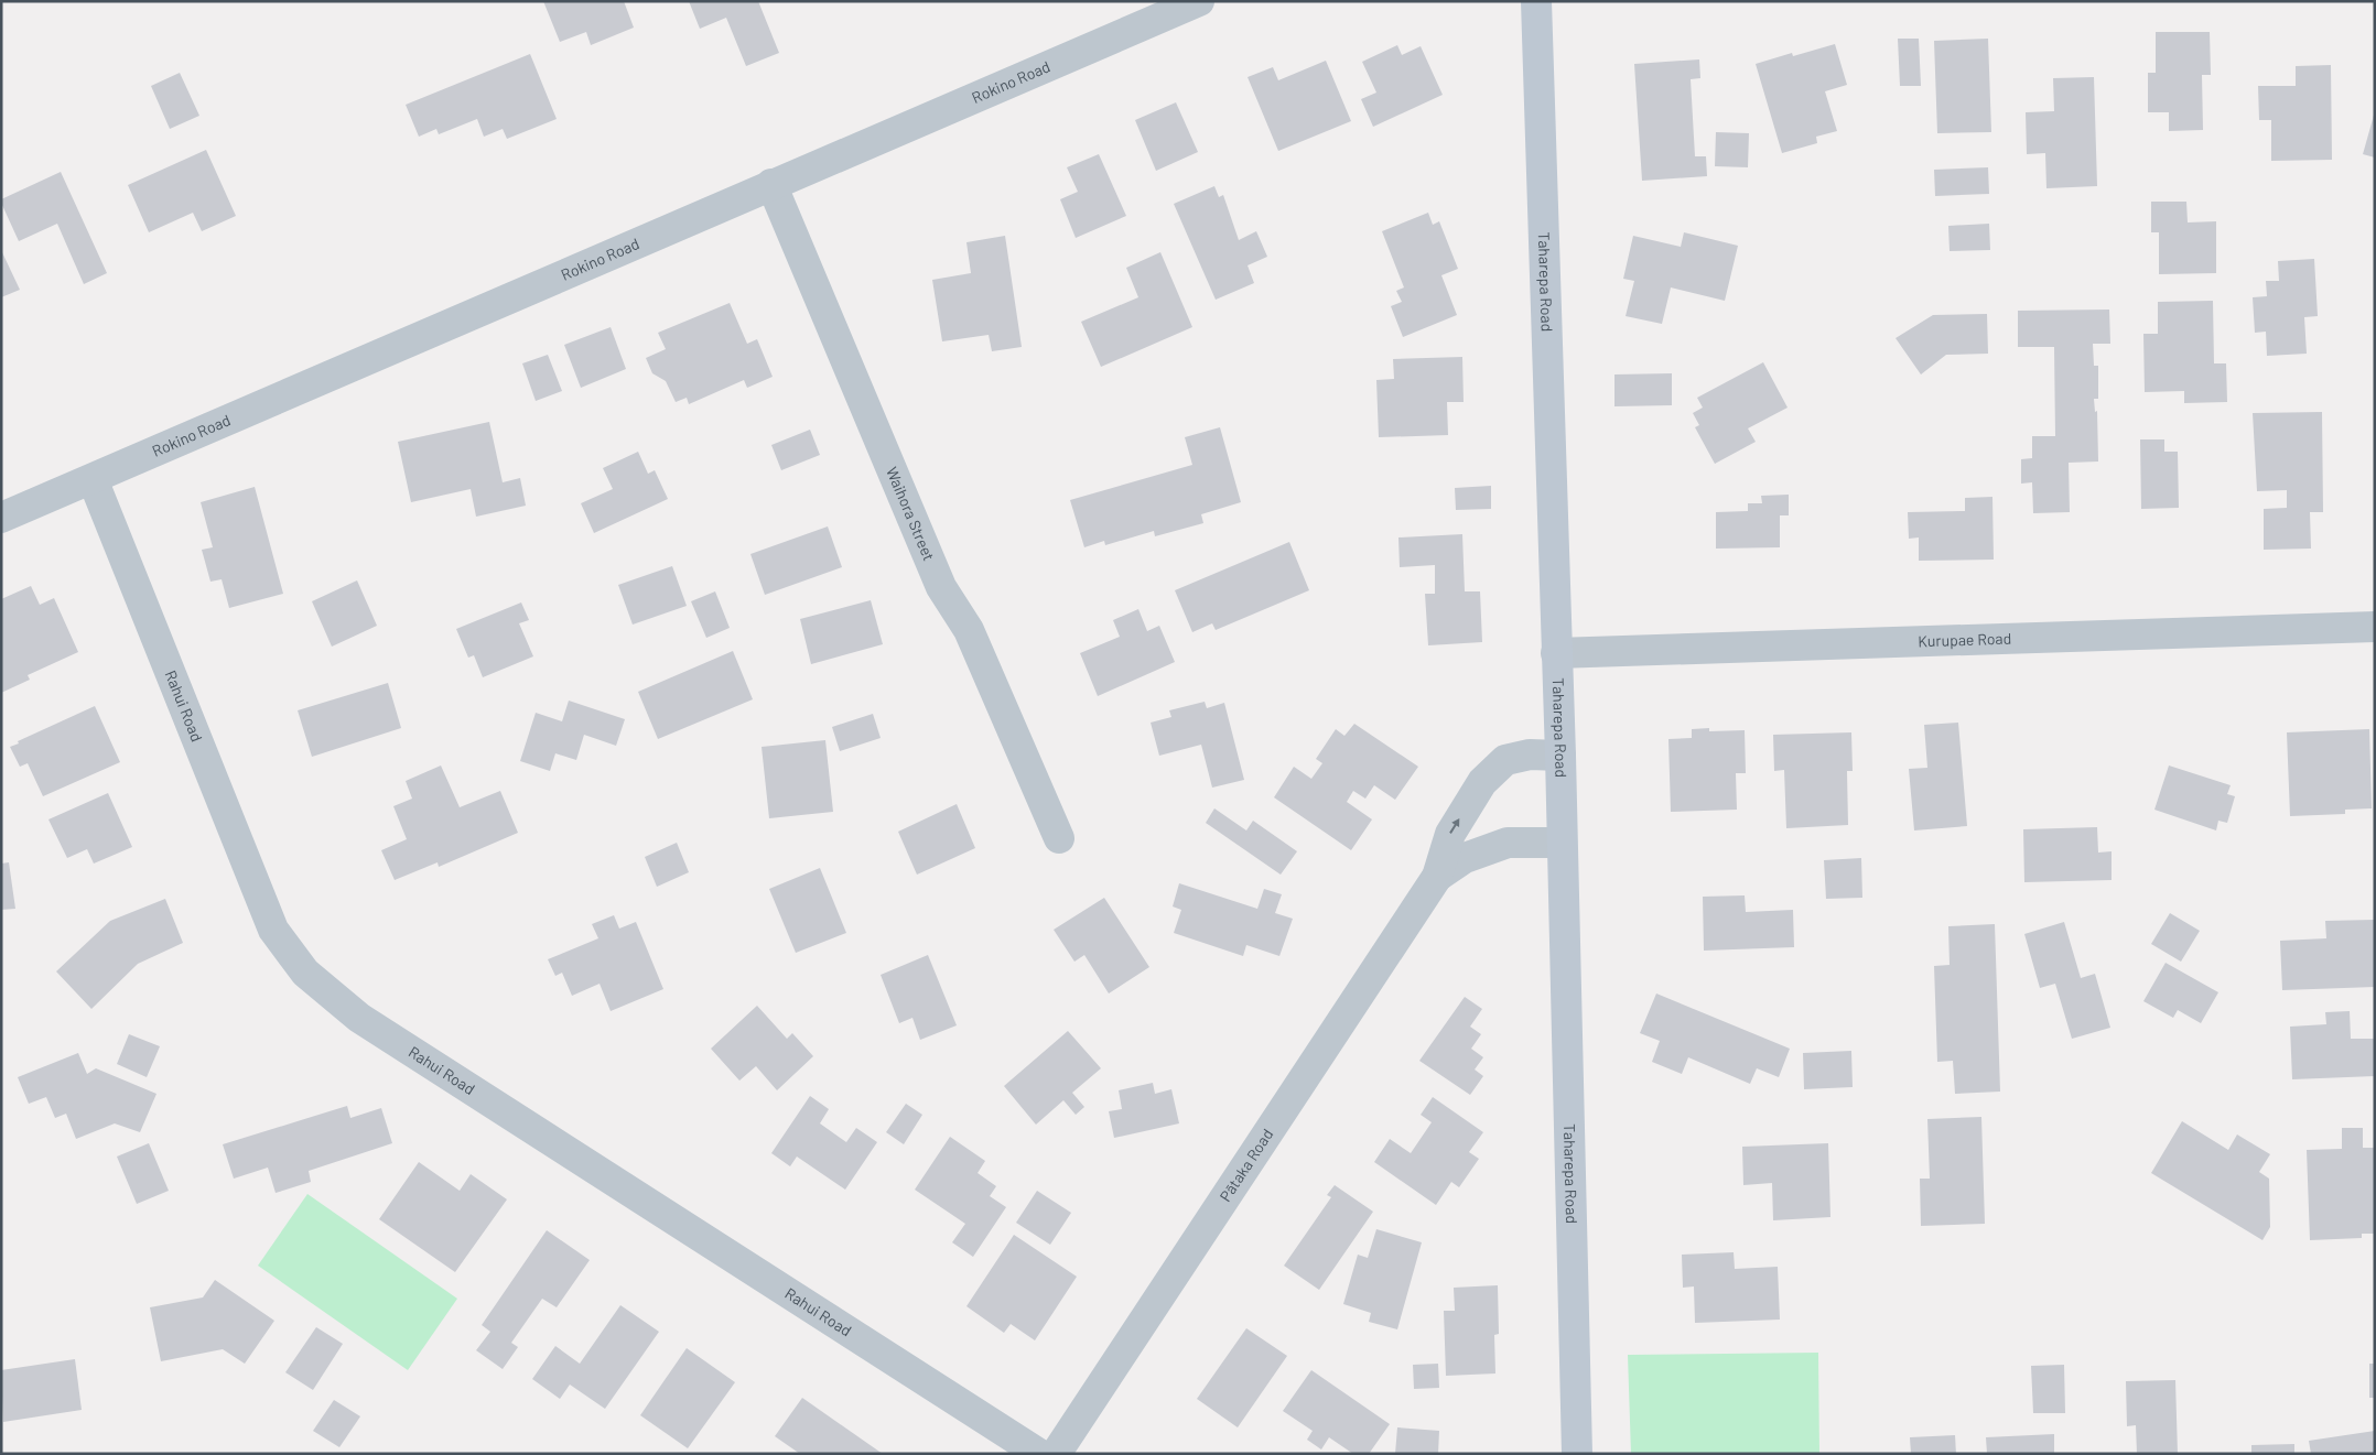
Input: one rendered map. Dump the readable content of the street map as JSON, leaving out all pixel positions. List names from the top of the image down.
{
  "streets": {
    "street": [
      "Rokino Road",
      "Taharepa Road",
      "Waihora Street",
      "Kurupae Road",
      "Rahui Road",
      "Pātaka Road"
    ]
  },
  "crossings": [
    ["Rokino Road", "Waihora Street"],
    ["Rokino Road", "Rahui Road"],
    ["Taharepa Road", "Kurupae Road"],
    ["Taharepa Road", "Pātaka Road"]
  ]
}
